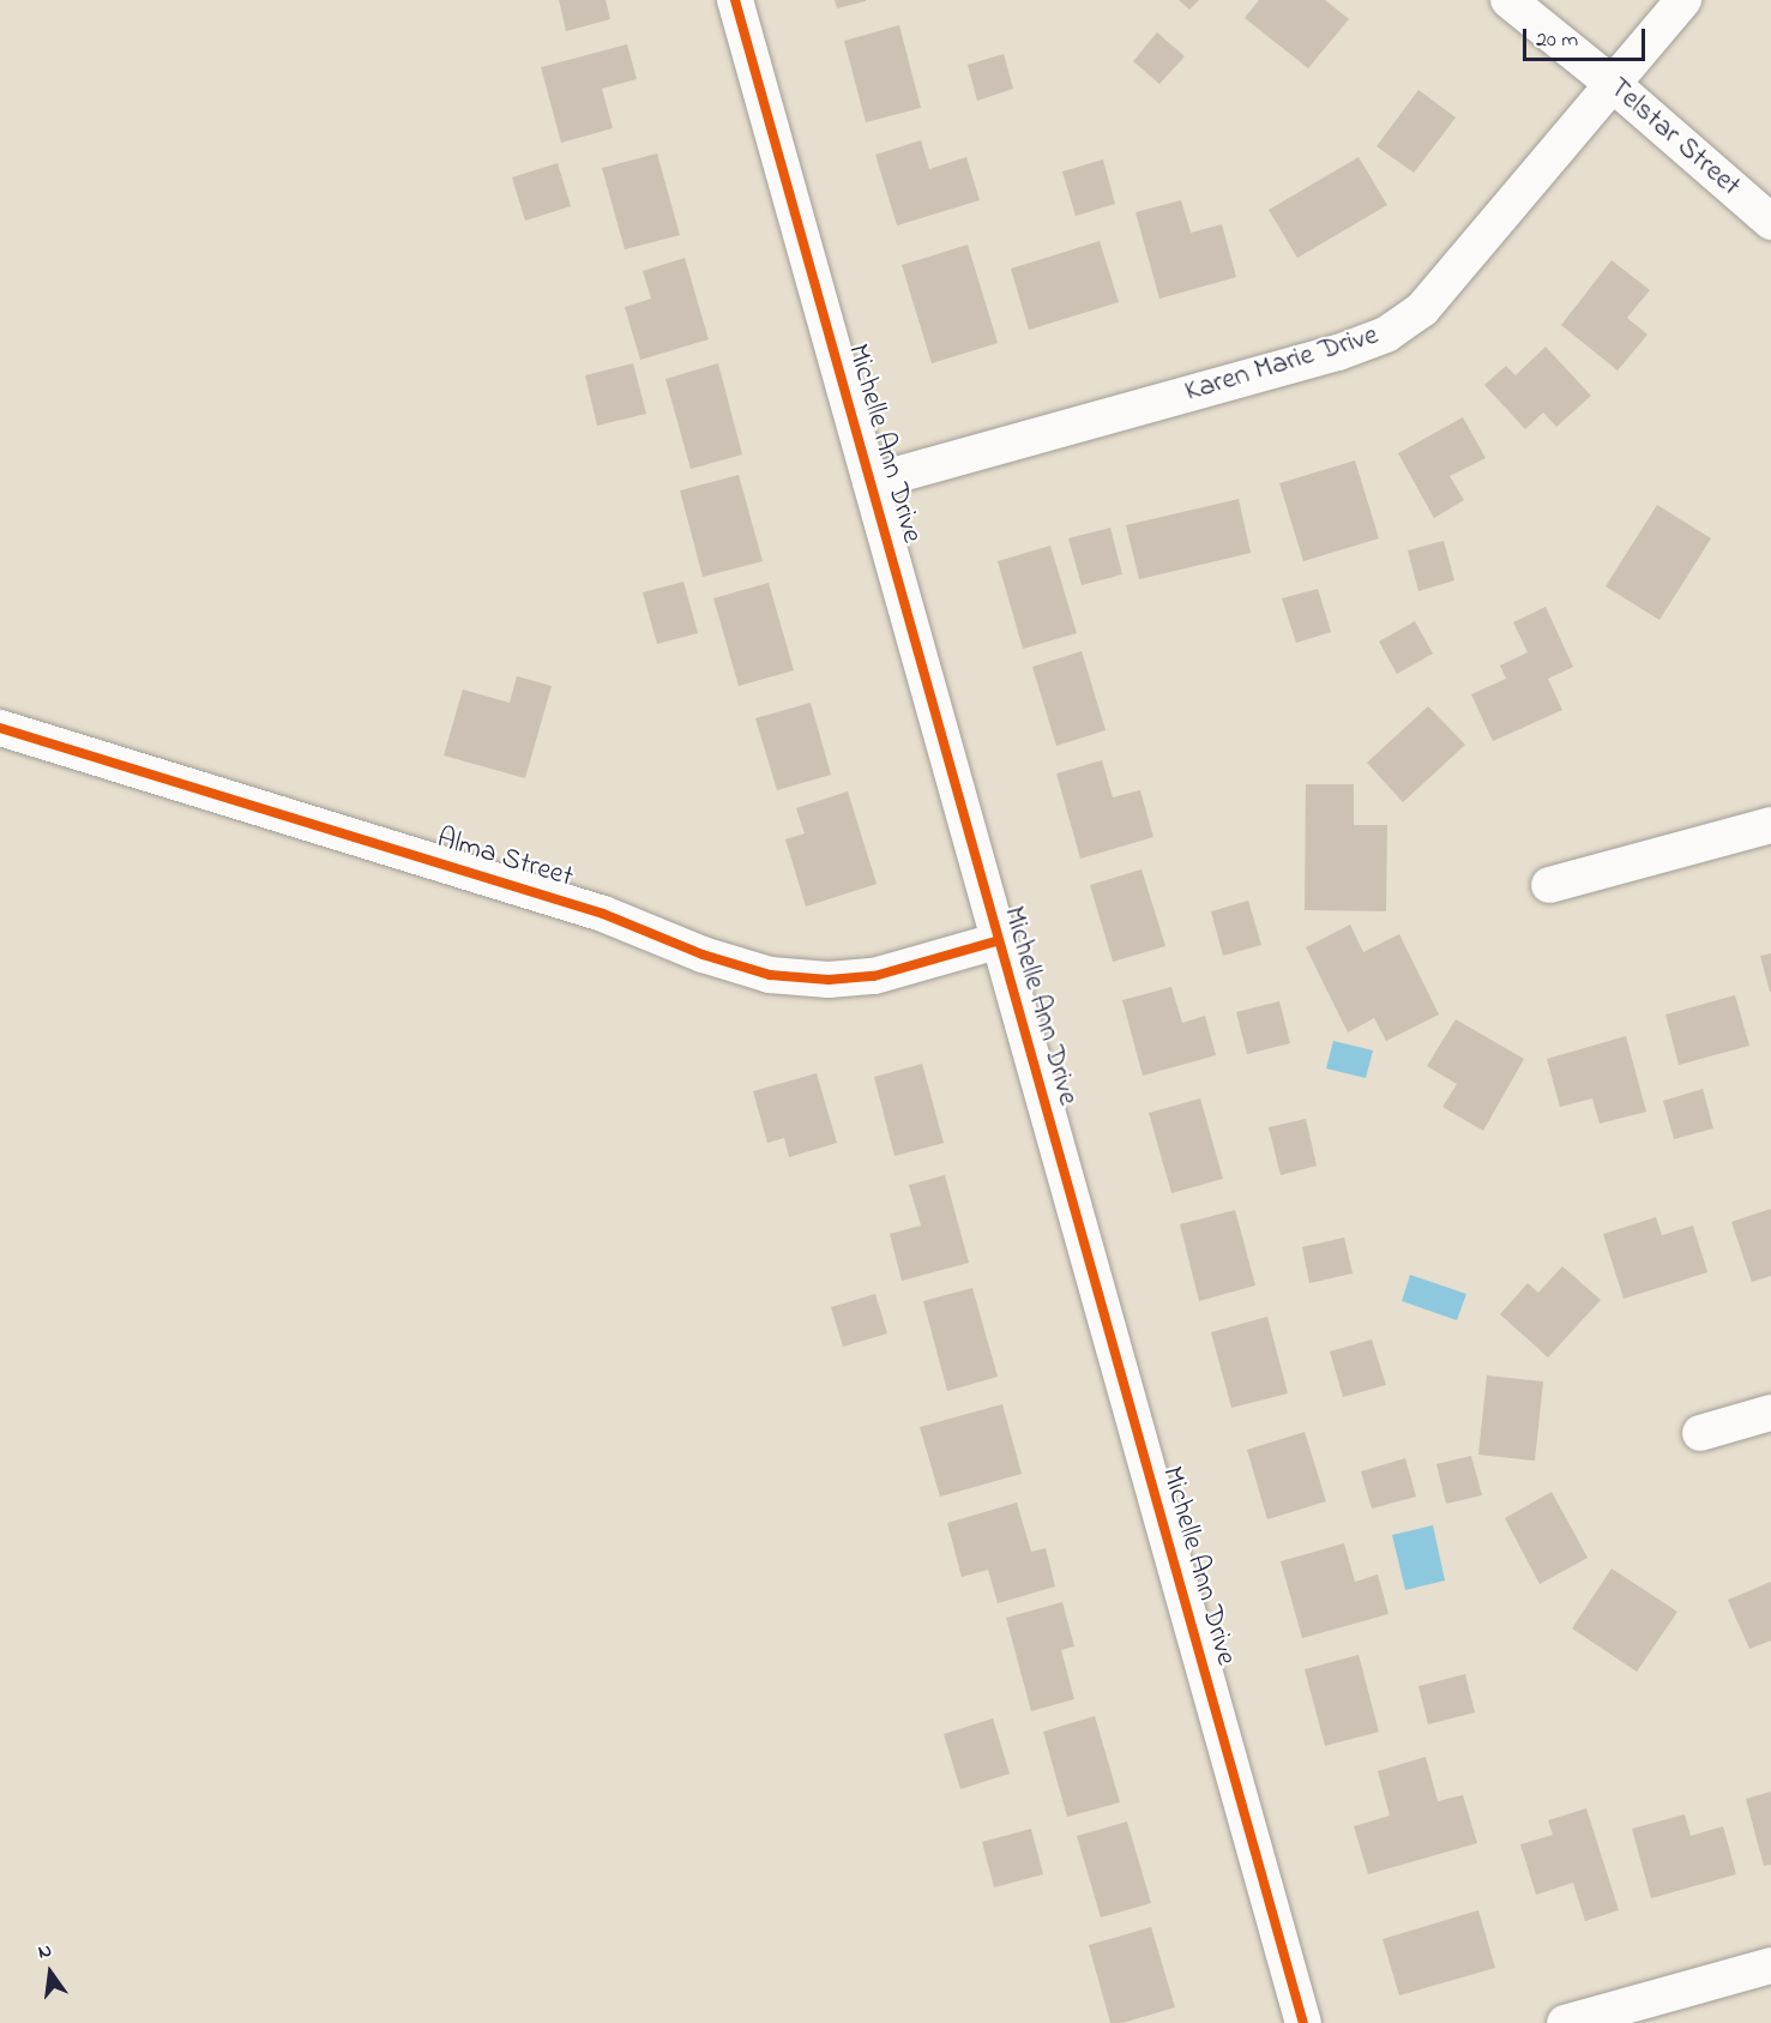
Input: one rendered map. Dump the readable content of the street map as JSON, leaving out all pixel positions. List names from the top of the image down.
{
  "streets": {
    "street": [
      "Telstar Street",
      "Karen Marie Drive",
      "Michelle Ann Drive",
      "Alma Street"
    ]
  },
  "crossings": [
    ["Telstar Street", "Karen Marie Drive"],
    ["Karen Marie Drive", "Michelle Ann Drive"],
    ["Michelle Ann Drive", "Alma Street"]
  ],
  "scale_bar": "20 m",
  "north": "top"
}
